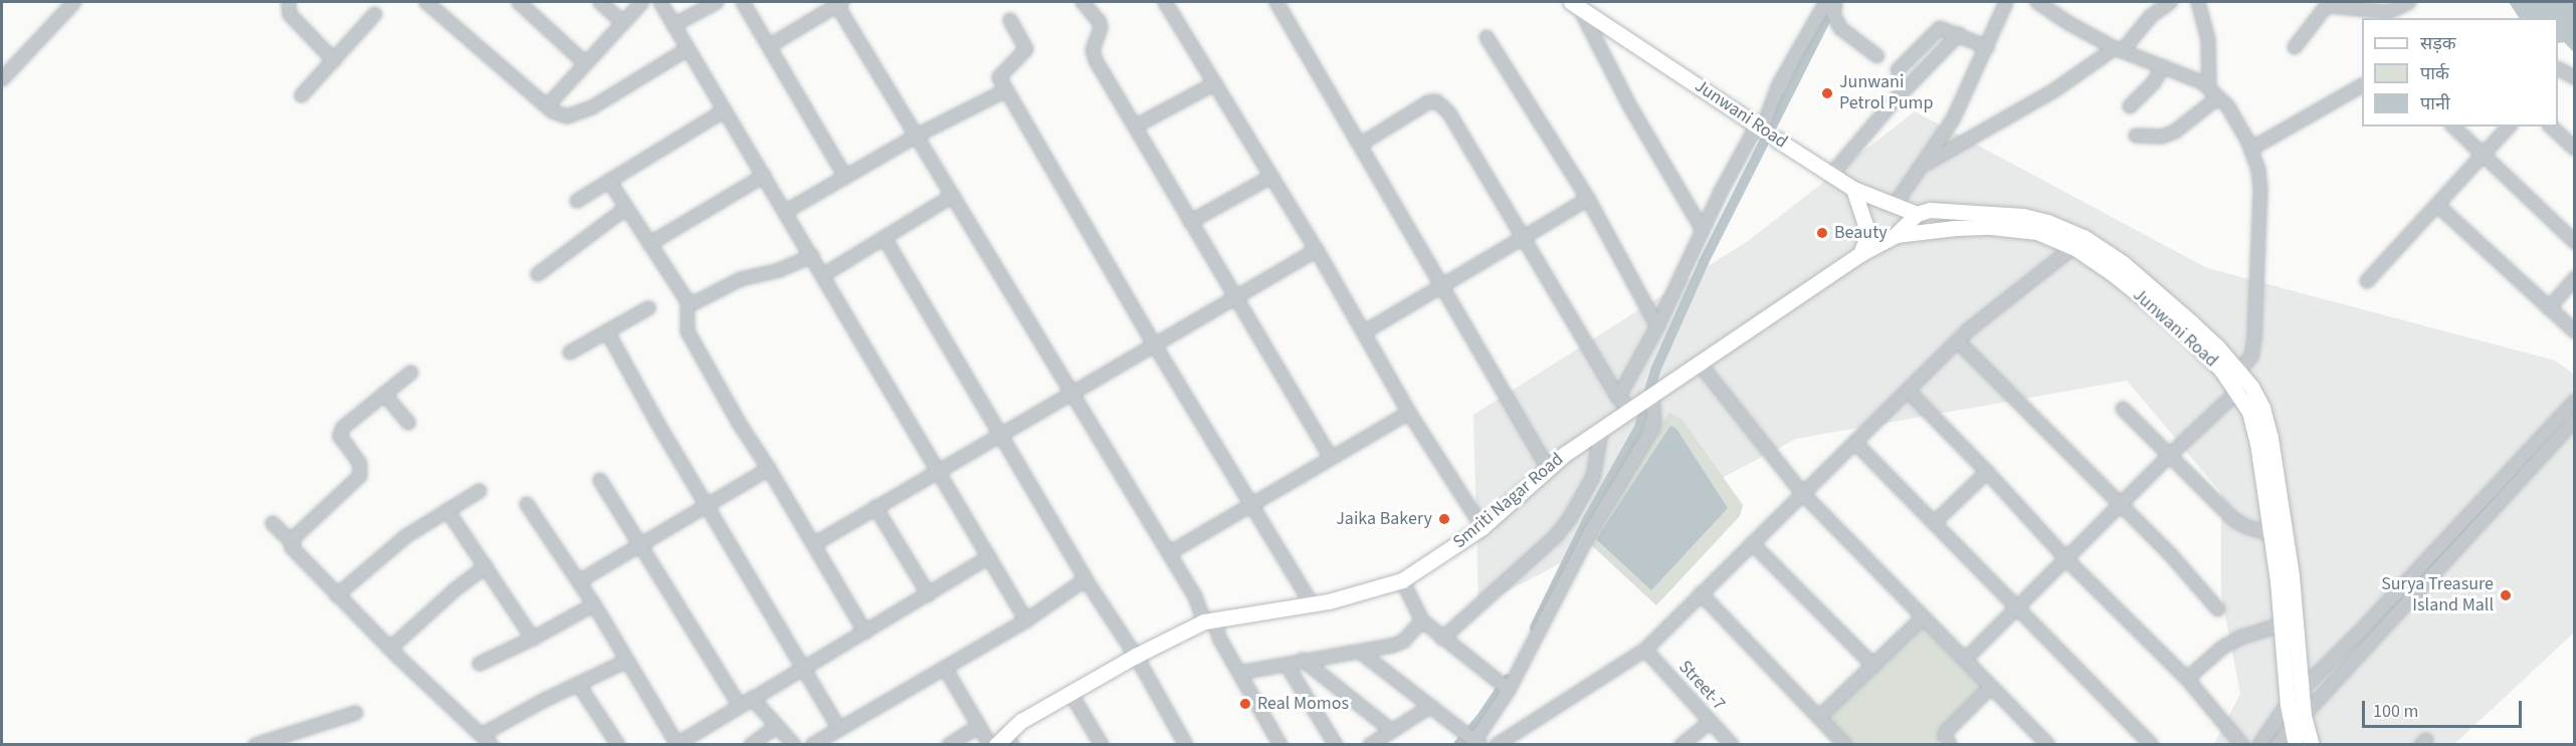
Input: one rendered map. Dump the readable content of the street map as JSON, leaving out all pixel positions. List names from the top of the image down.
{
  "streets": {
    "main road": ["Junwani Road", "Smriti Nagar Road"],
    "street": ["Street-7"]
  },
  "crossings": [
    ["Junwani Road", "Smriti Nagar Road"]
  ],
  "places": [
    "Junwani Petrol Pump",
    "Beauty",
    "Jaika Bakery",
    "Surya Treasure Island Mall",
    "Real Momos"
  ],
  "legend": ["सड़क", "पार्क", "पानी"],
  "scale_bar": "100 m"
}
